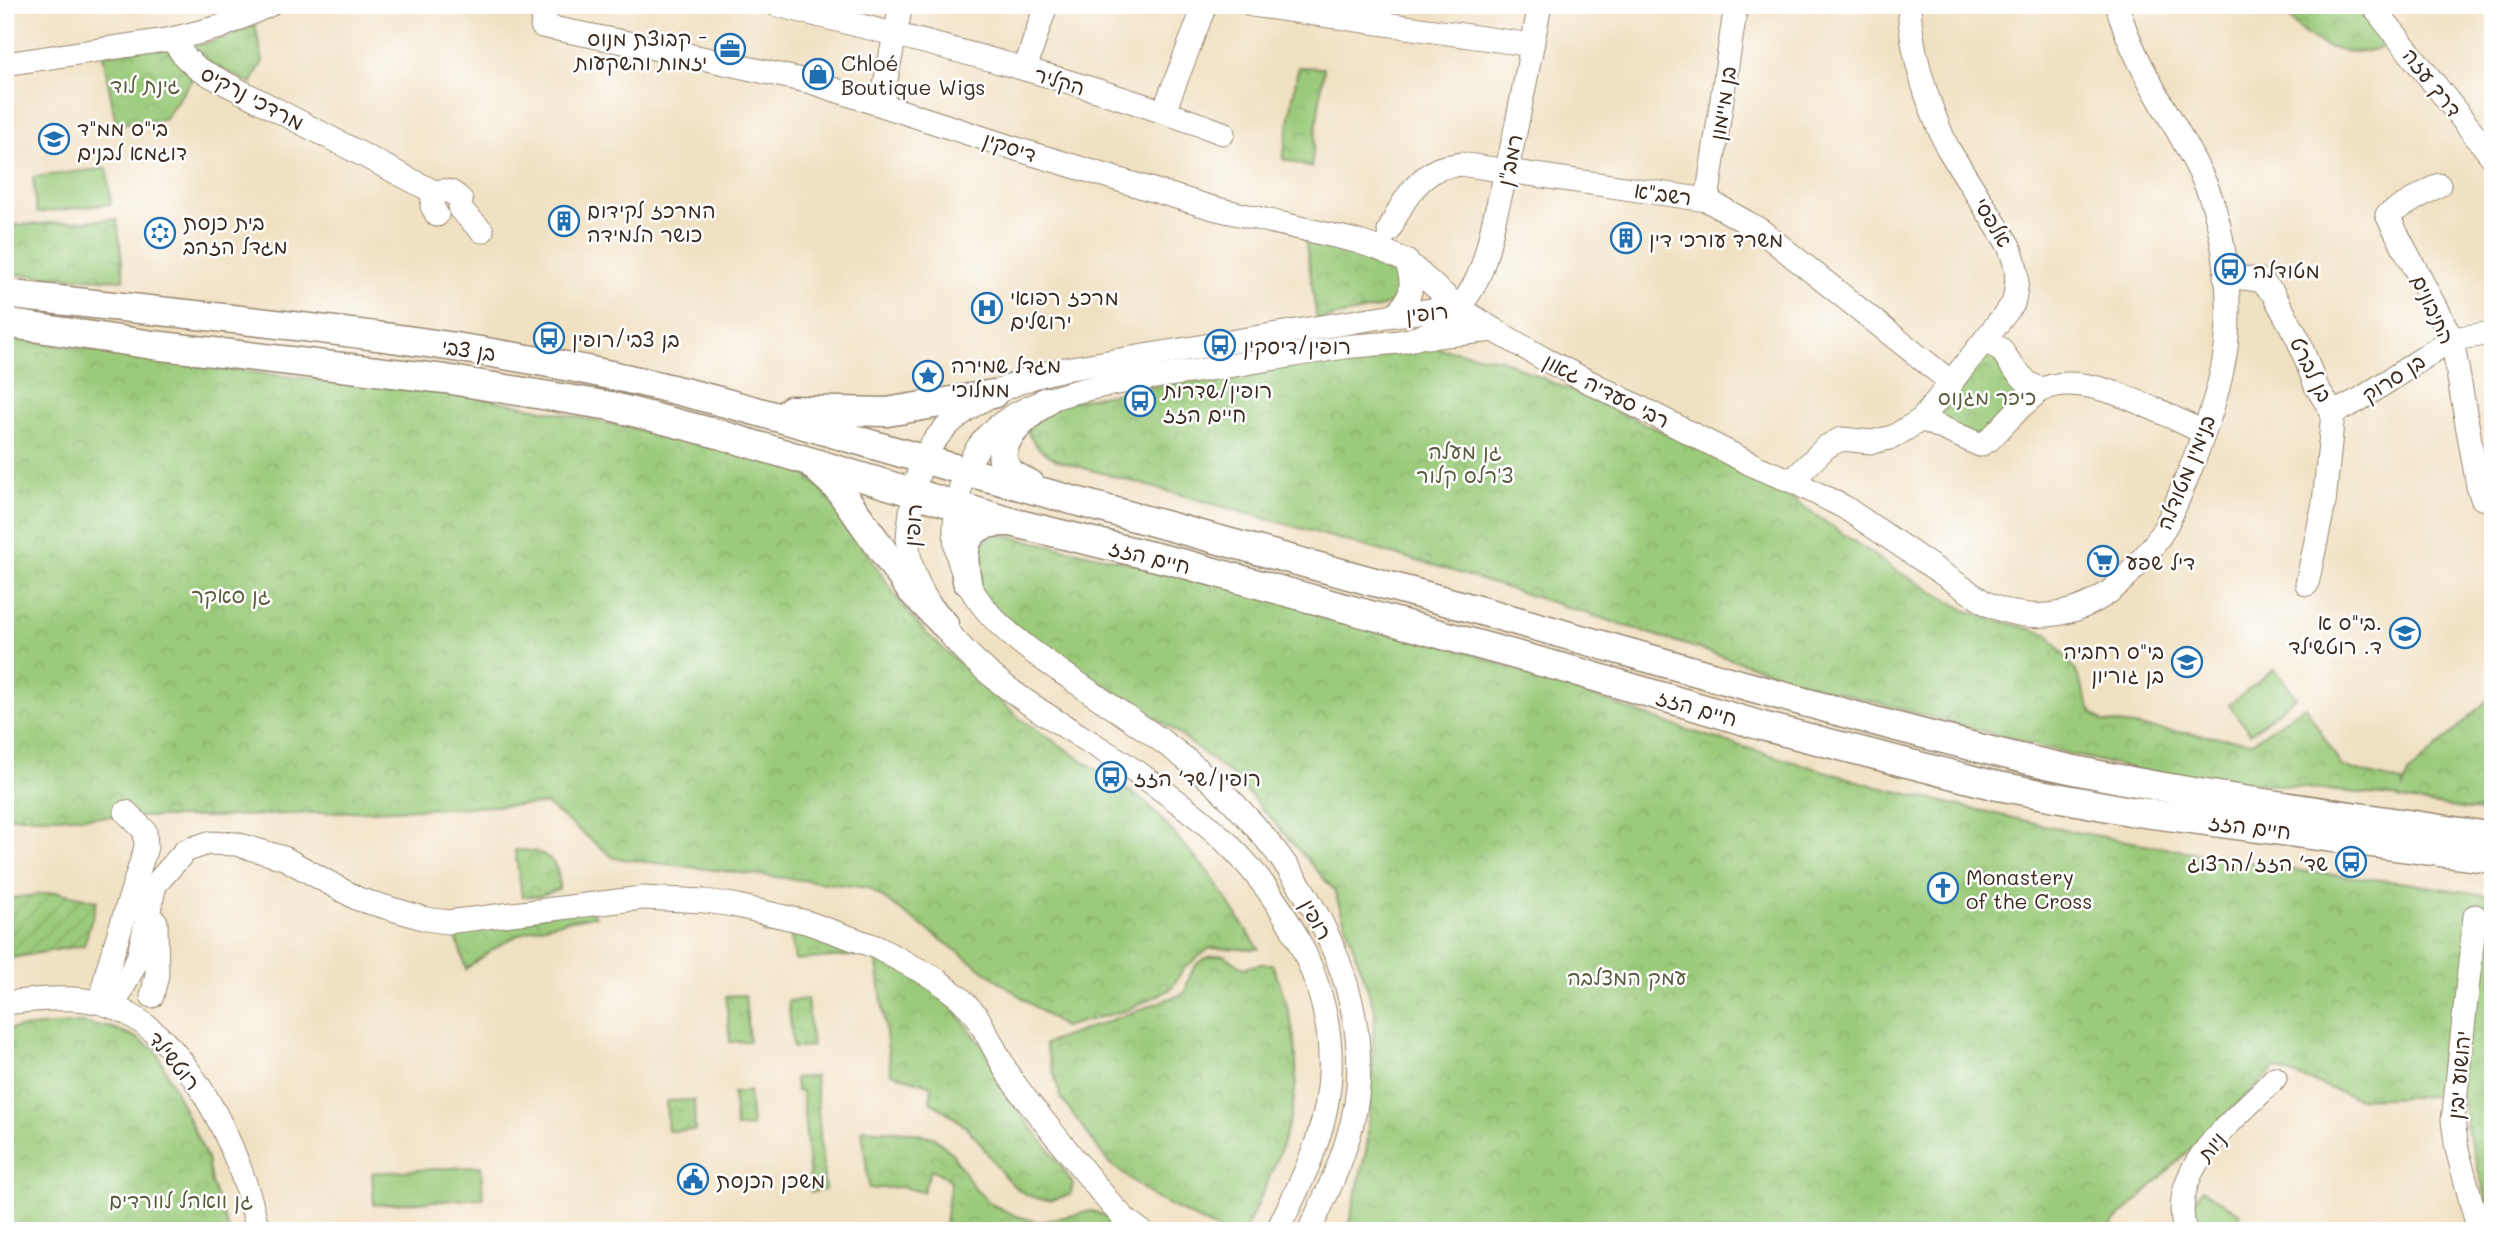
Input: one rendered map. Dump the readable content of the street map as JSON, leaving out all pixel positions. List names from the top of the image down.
{
  "streets": {
    "main road": ["בן צבי", "חיים הזז"],
    "street": [
      "הקליר",
      "דרך עזה",
      "מרדכי נרקיס",
      "בן מיימון",
      "דיסקין",
      "רמב\"ן",
      "רשב\"א",
      "אלפסי",
      "התיבונים",
      "רופין",
      "בן לברט",
      "בן סרוק",
      "רבי סעדיה גאון",
      "בנימין מטודלה",
      "רוטשילד",
      "יהושוע יבין",
      "ניות"
    ]
  },
  "crossings": [
    ["בן מיימון", "רשב\"א"],
    ["דיסקין", "רמב\"ן"],
    ["דיסקין", "רופין"],
    ["דיסקין", "רבי סעדיה גאון"],
    ["רמב\"ן", "רשב\"א"],
    ["רמב\"ן", "רופין"],
    ["רמב\"ן", "רבי סעדיה גאון"],
    ["רשב\"א", "אלפסי"],
    ["התיבונים", "בן סרוק"],
    ["רופין", "בן צבי"],
    ["רופין", "רבי סעדיה גאון"],
    ["רופין", "חיים הזז"],
    ["בן צבי", "חיים הזז"],
    ["בן לברט", "בן סרוק"],
    ["בן לברט", "בנימין מטודלה"],
    ["רבי סעדיה גאון", "בנימין מטודלה"]
  ],
  "parks": [
    "גינת לוד",
    "כיכר מגנוס",
    "גן מעלה צ'רלס קלור",
    "גן סאקר",
    "עמק המצלבה",
    "גן וואהל לוורדים"
  ],
  "places": {
    "office": ["קבוצת מנוס - יזמות והשקעות"],
    "shop": ["Chloé Boutique Wigs"],
    "school or university": ["בי\"ס ממ\"ד דוגמא לבנים", "בי\"ס א. ד. רוטשילד", "בי\"ס רחביה בן גוריון"],
    "building": ["המרכז לקידום כושר הלמידה", "משרד עורכי דין"],
    "synagogue": ["בית כנסת מגדל הזהב"],
    "bus stop": [
      "מטודלה",
      "בן צבי/רופין",
      "רופין/דיסקין",
      "רופין/שדרות חיים הזז",
      "רופין/שד׳ הזז",
      "שד׳ הזז/הרצוג"
    ],
    "hospital": ["מרכז רפואי ירושלים"],
    "place": ["מגדל שמירה ממלוכי"],
    "supermarket": ["דיל שפע"],
    "church": ["Monastery of the Cross"],
    "public building": ["משכן הכנסת"]
  }
}
